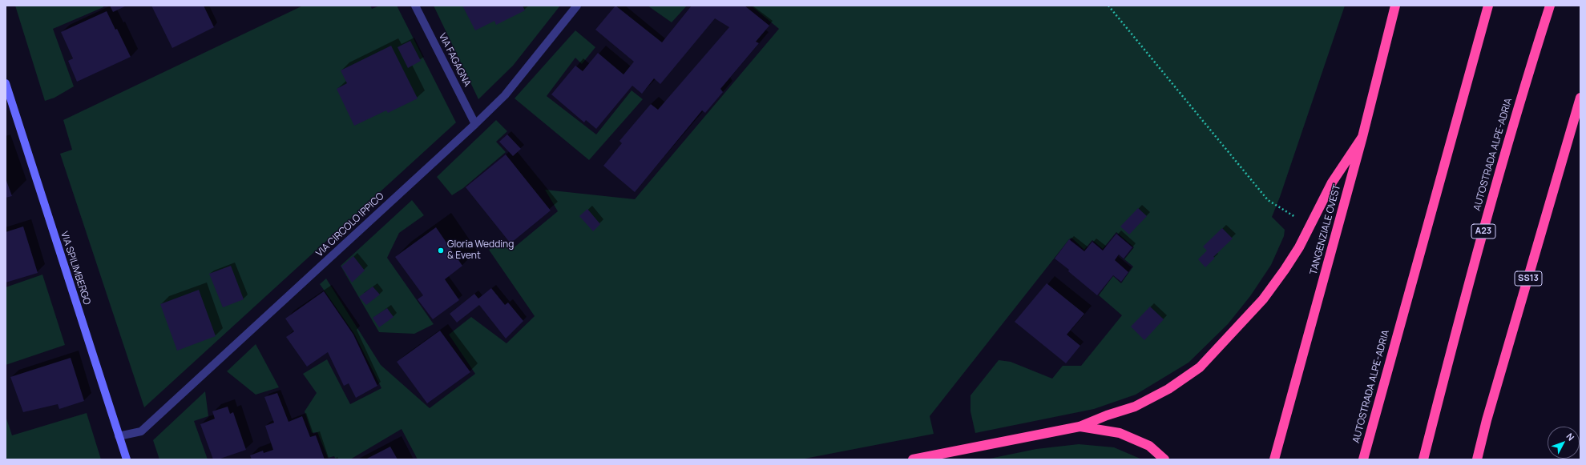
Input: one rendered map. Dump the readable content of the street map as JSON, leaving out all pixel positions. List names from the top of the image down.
{
  "streets": {
    "highway": [
      "AUTOSTRADA ALPE-ADRIA",
      "TANGENZIALE OVEST",
      "A23",
      "SS13"
    ],
    "main road": ["VIA SPILIMBERGO"],
    "street": ["VIA FAGAGNA", "VIA CIRCOLO IPPICO"]
  },
  "crossings": [
    ["VIA FAGAGNA", "VIA CIRCOLO IPPICO"],
    ["VIA CIRCOLO IPPICO", "VIA SPILIMBERGO"]
  ],
  "places": ["Gloria Wedding & Event"],
  "north": "top right"
}
